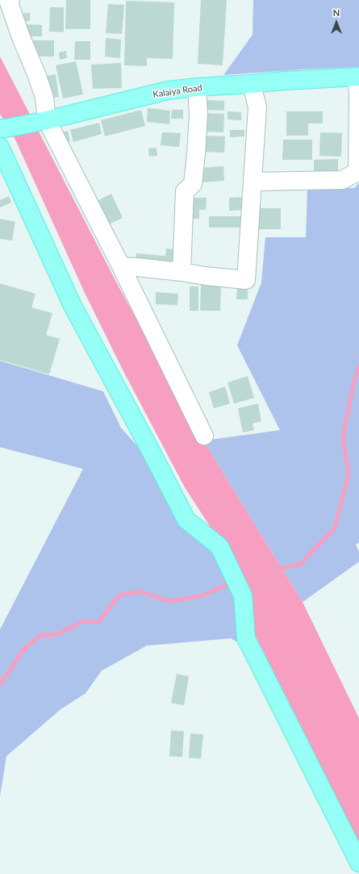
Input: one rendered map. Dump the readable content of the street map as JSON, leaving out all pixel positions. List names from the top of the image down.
{
  "streets": {
    "main road": ["Kalaiya Road"]
  },
  "north": "top"
}
